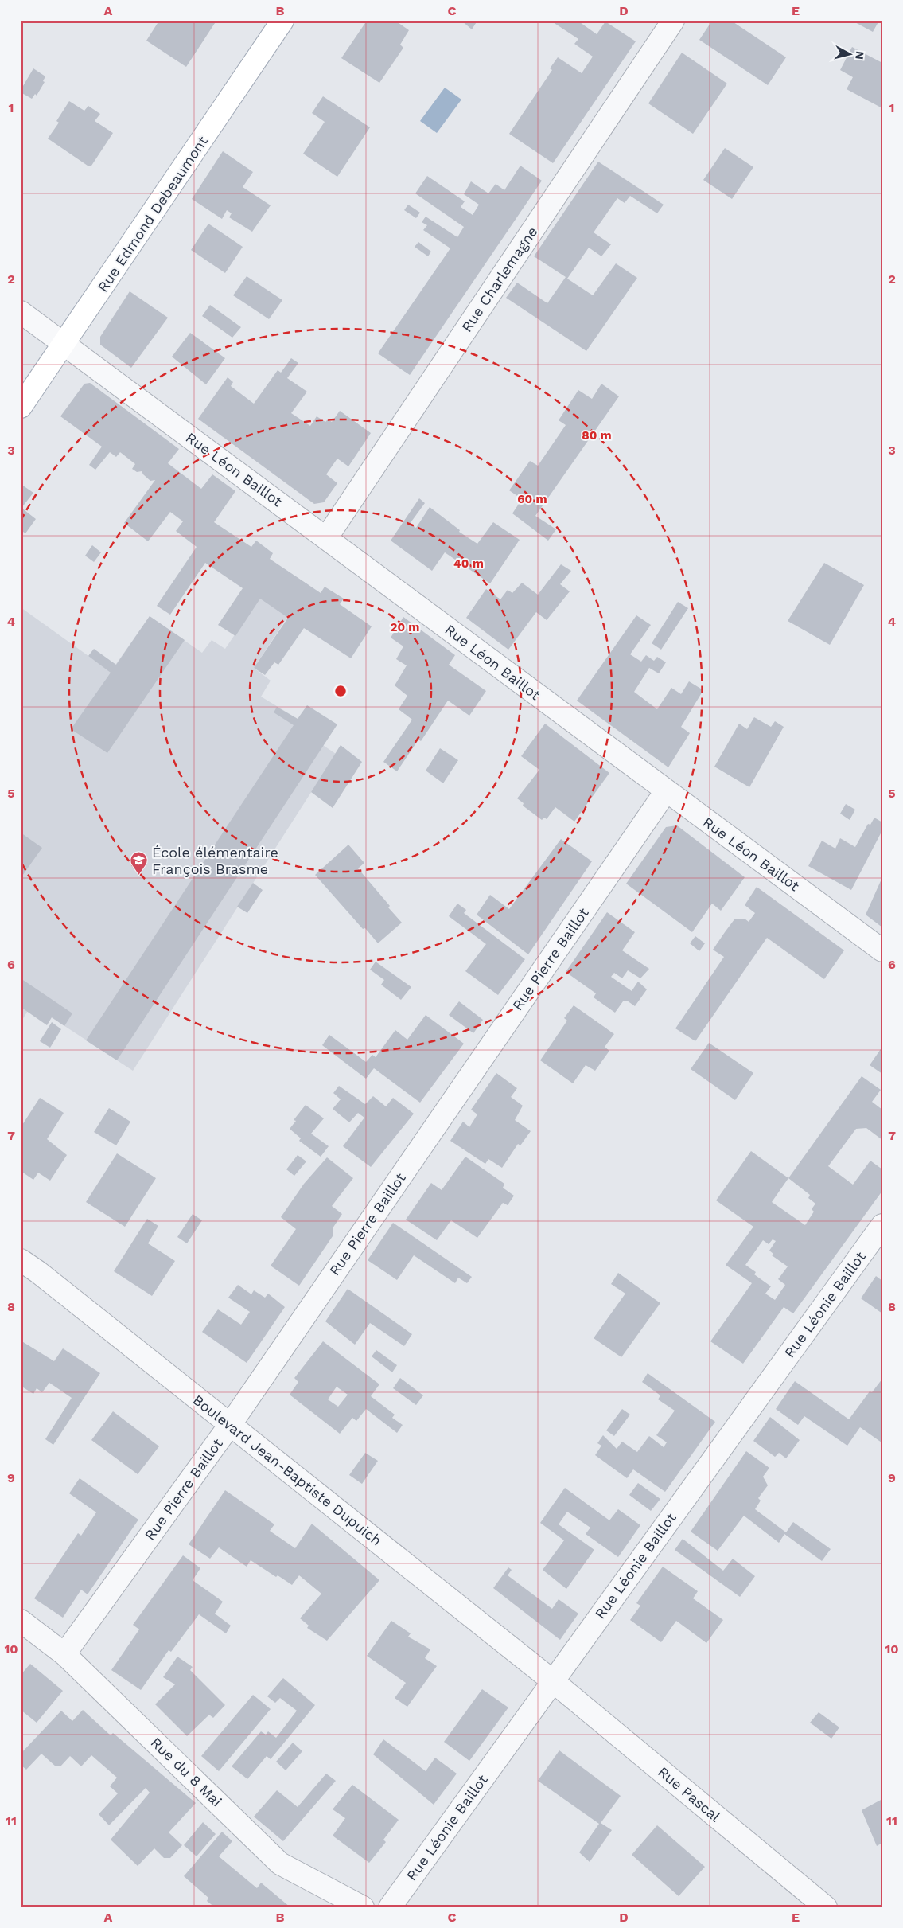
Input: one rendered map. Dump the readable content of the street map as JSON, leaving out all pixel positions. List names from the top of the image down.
{
  "streets": {
    "main road": ["Rue Edmond Debeaumont"],
    "street": [
      "Rue Charlemagne",
      "Rue Léon Baillot",
      "Rue Pierre Baillot",
      "Rue Léonie Baillot",
      "Boulevard Jean-Baptiste Dupuich",
      "Rue du 8 Mai",
      "Rue Pascal"
    ]
  },
  "crossings": [
    ["Rue Edmond Debeaumont", "Rue Léon Baillot"],
    ["Rue Charlemagne", "Rue Léon Baillot"],
    ["Rue Léon Baillot", "Rue Pierre Baillot"],
    ["Rue Pierre Baillot", "Boulevard Jean-Baptiste Dupuich"],
    ["Rue Pierre Baillot", "Rue du 8 Mai"],
    ["Rue Léonie Baillot", "Boulevard Jean-Baptiste Dupuich"],
    ["Rue Léonie Baillot", "Rue Pascal"],
    ["Boulevard Jean-Baptiste Dupuich", "Rue Pascal"]
  ],
  "places": {
    "school or university": ["École élémentaire François Brasme"]
  },
  "north": "right",
  "grid": {
    "columns": [
      "A",
      "B",
      "C",
      "D",
      "E"
    ],
    "rows": [
      "1",
      "2",
      "3",
      "4",
      "5",
      "6",
      "7",
      "8",
      "9",
      "10",
      "11"
    ]
  },
  "rings": [
    "80 m",
    "60 m",
    "40 m",
    "20 m"
  ]
}
